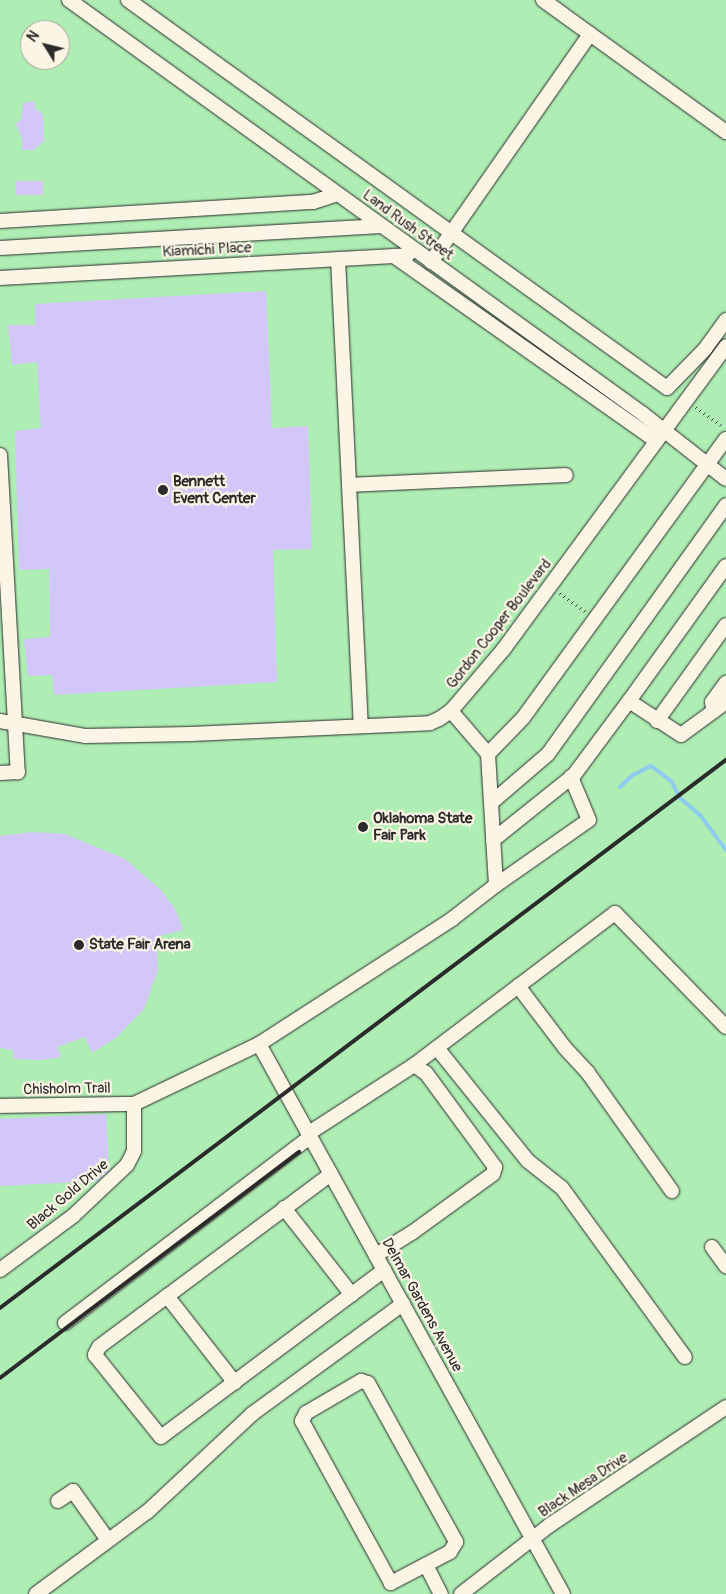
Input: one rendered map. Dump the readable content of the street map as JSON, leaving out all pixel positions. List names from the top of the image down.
{
  "streets": {
    "street": [
      "Land Rush Street",
      "Kiamichi Place",
      "Gordon Cooper Boulevard",
      "Chisholm Trail",
      "Black Gold Drive",
      "Delmar Gardens Avenue",
      "Black Mesa Drive"
    ]
  },
  "crossings": [
    ["Land Rush Street", "Kiamichi Place"],
    ["Land Rush Street", "Gordon Cooper Boulevard"],
    ["Chisholm Trail", "Black Gold Drive"],
    ["Delmar Gardens Avenue", "Black Mesa Drive"]
  ],
  "places": ["Bennett Event Center", "Oklahoma State Fair Park", "State Fair Arena"],
  "north": "top left"
}
